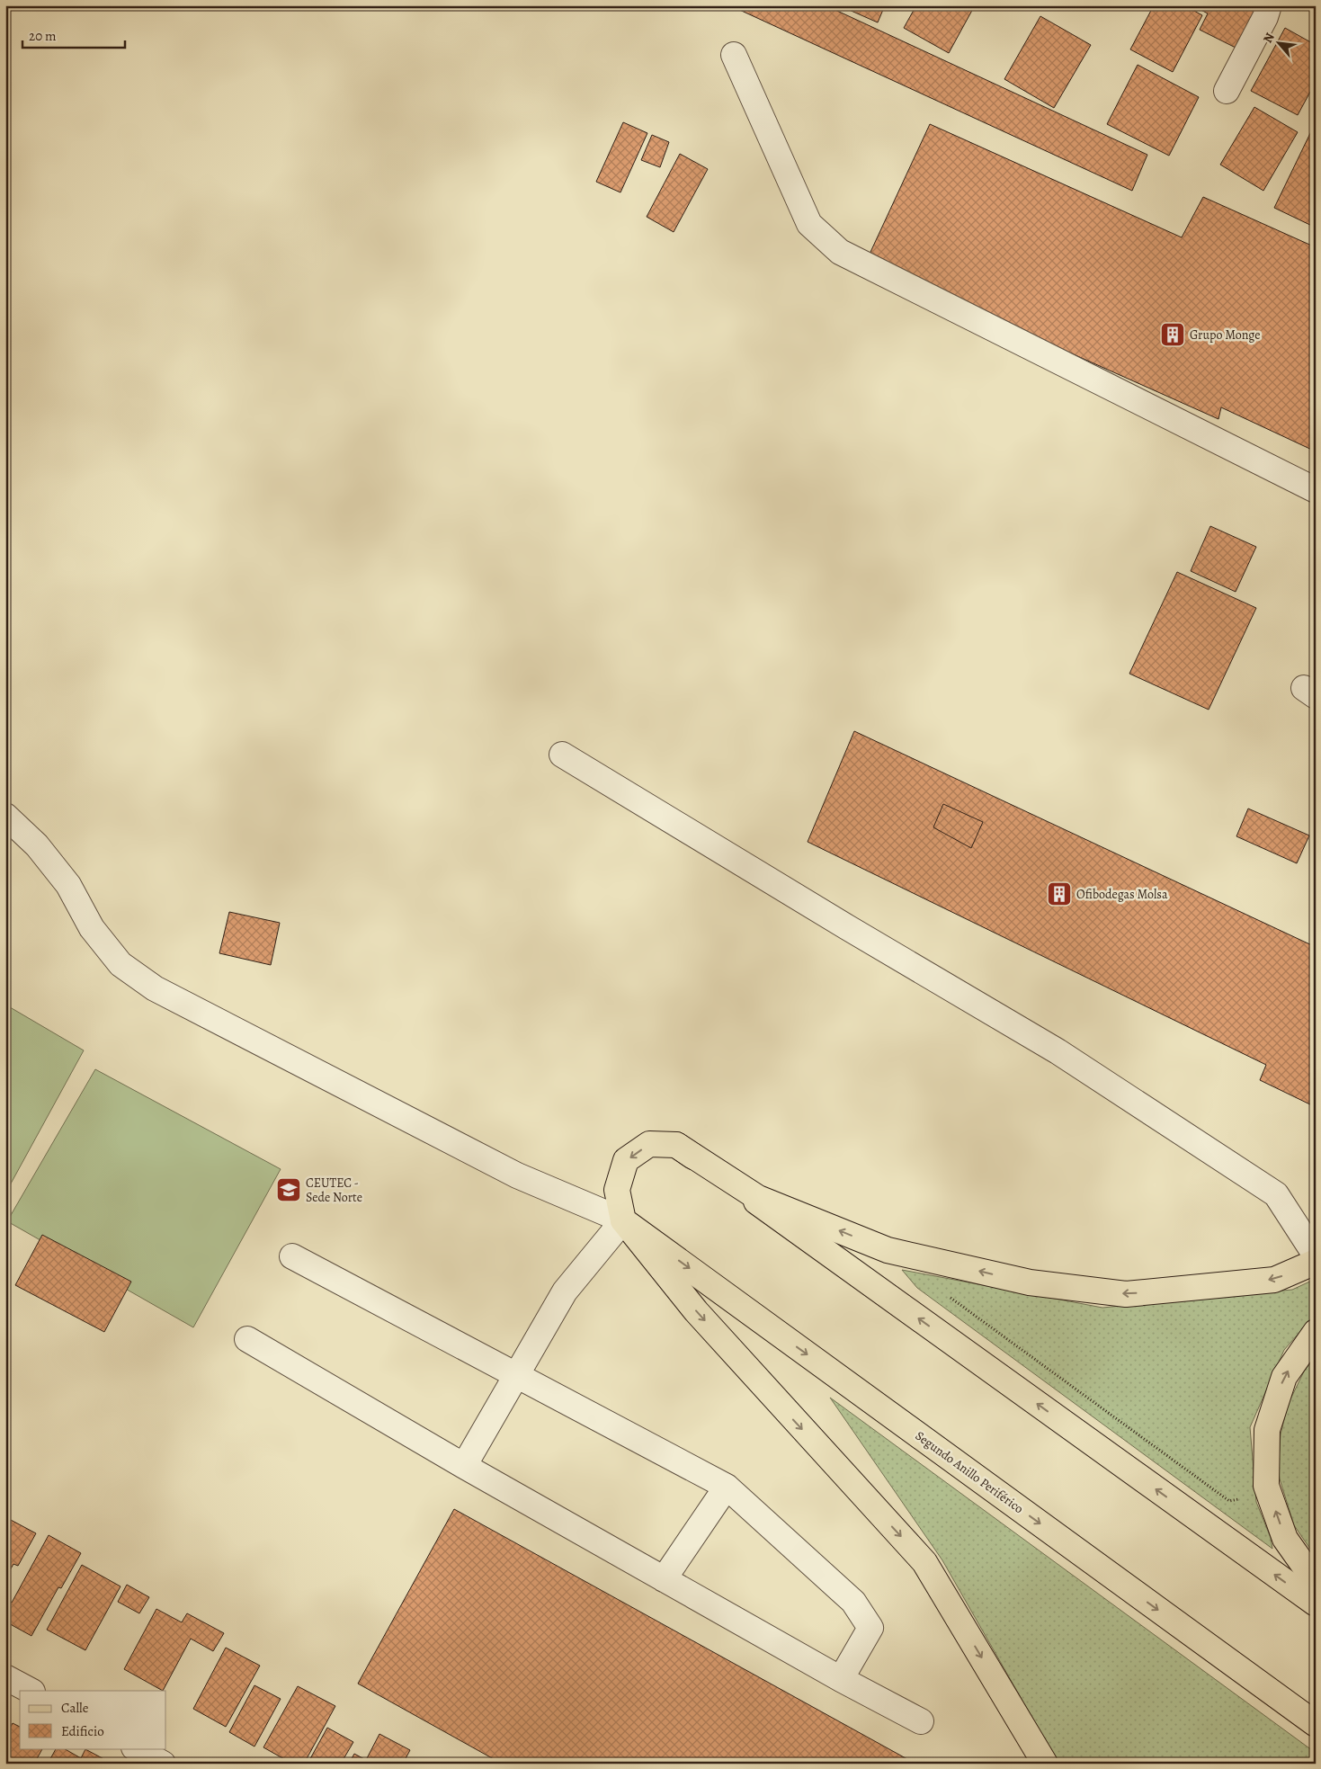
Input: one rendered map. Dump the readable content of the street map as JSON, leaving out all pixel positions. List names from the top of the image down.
{
  "streets": {
    "main road": ["Segundo Anillo Periférico"]
  },
  "places": {
    "building": ["Grupo Monge", "Ofibodegas Molsa"],
    "school or university": ["CEUTEC - Sede Norte"]
  },
  "legend": ["Calle", "Edificio"],
  "scale_bar": "20 m",
  "north": "top left"
}
